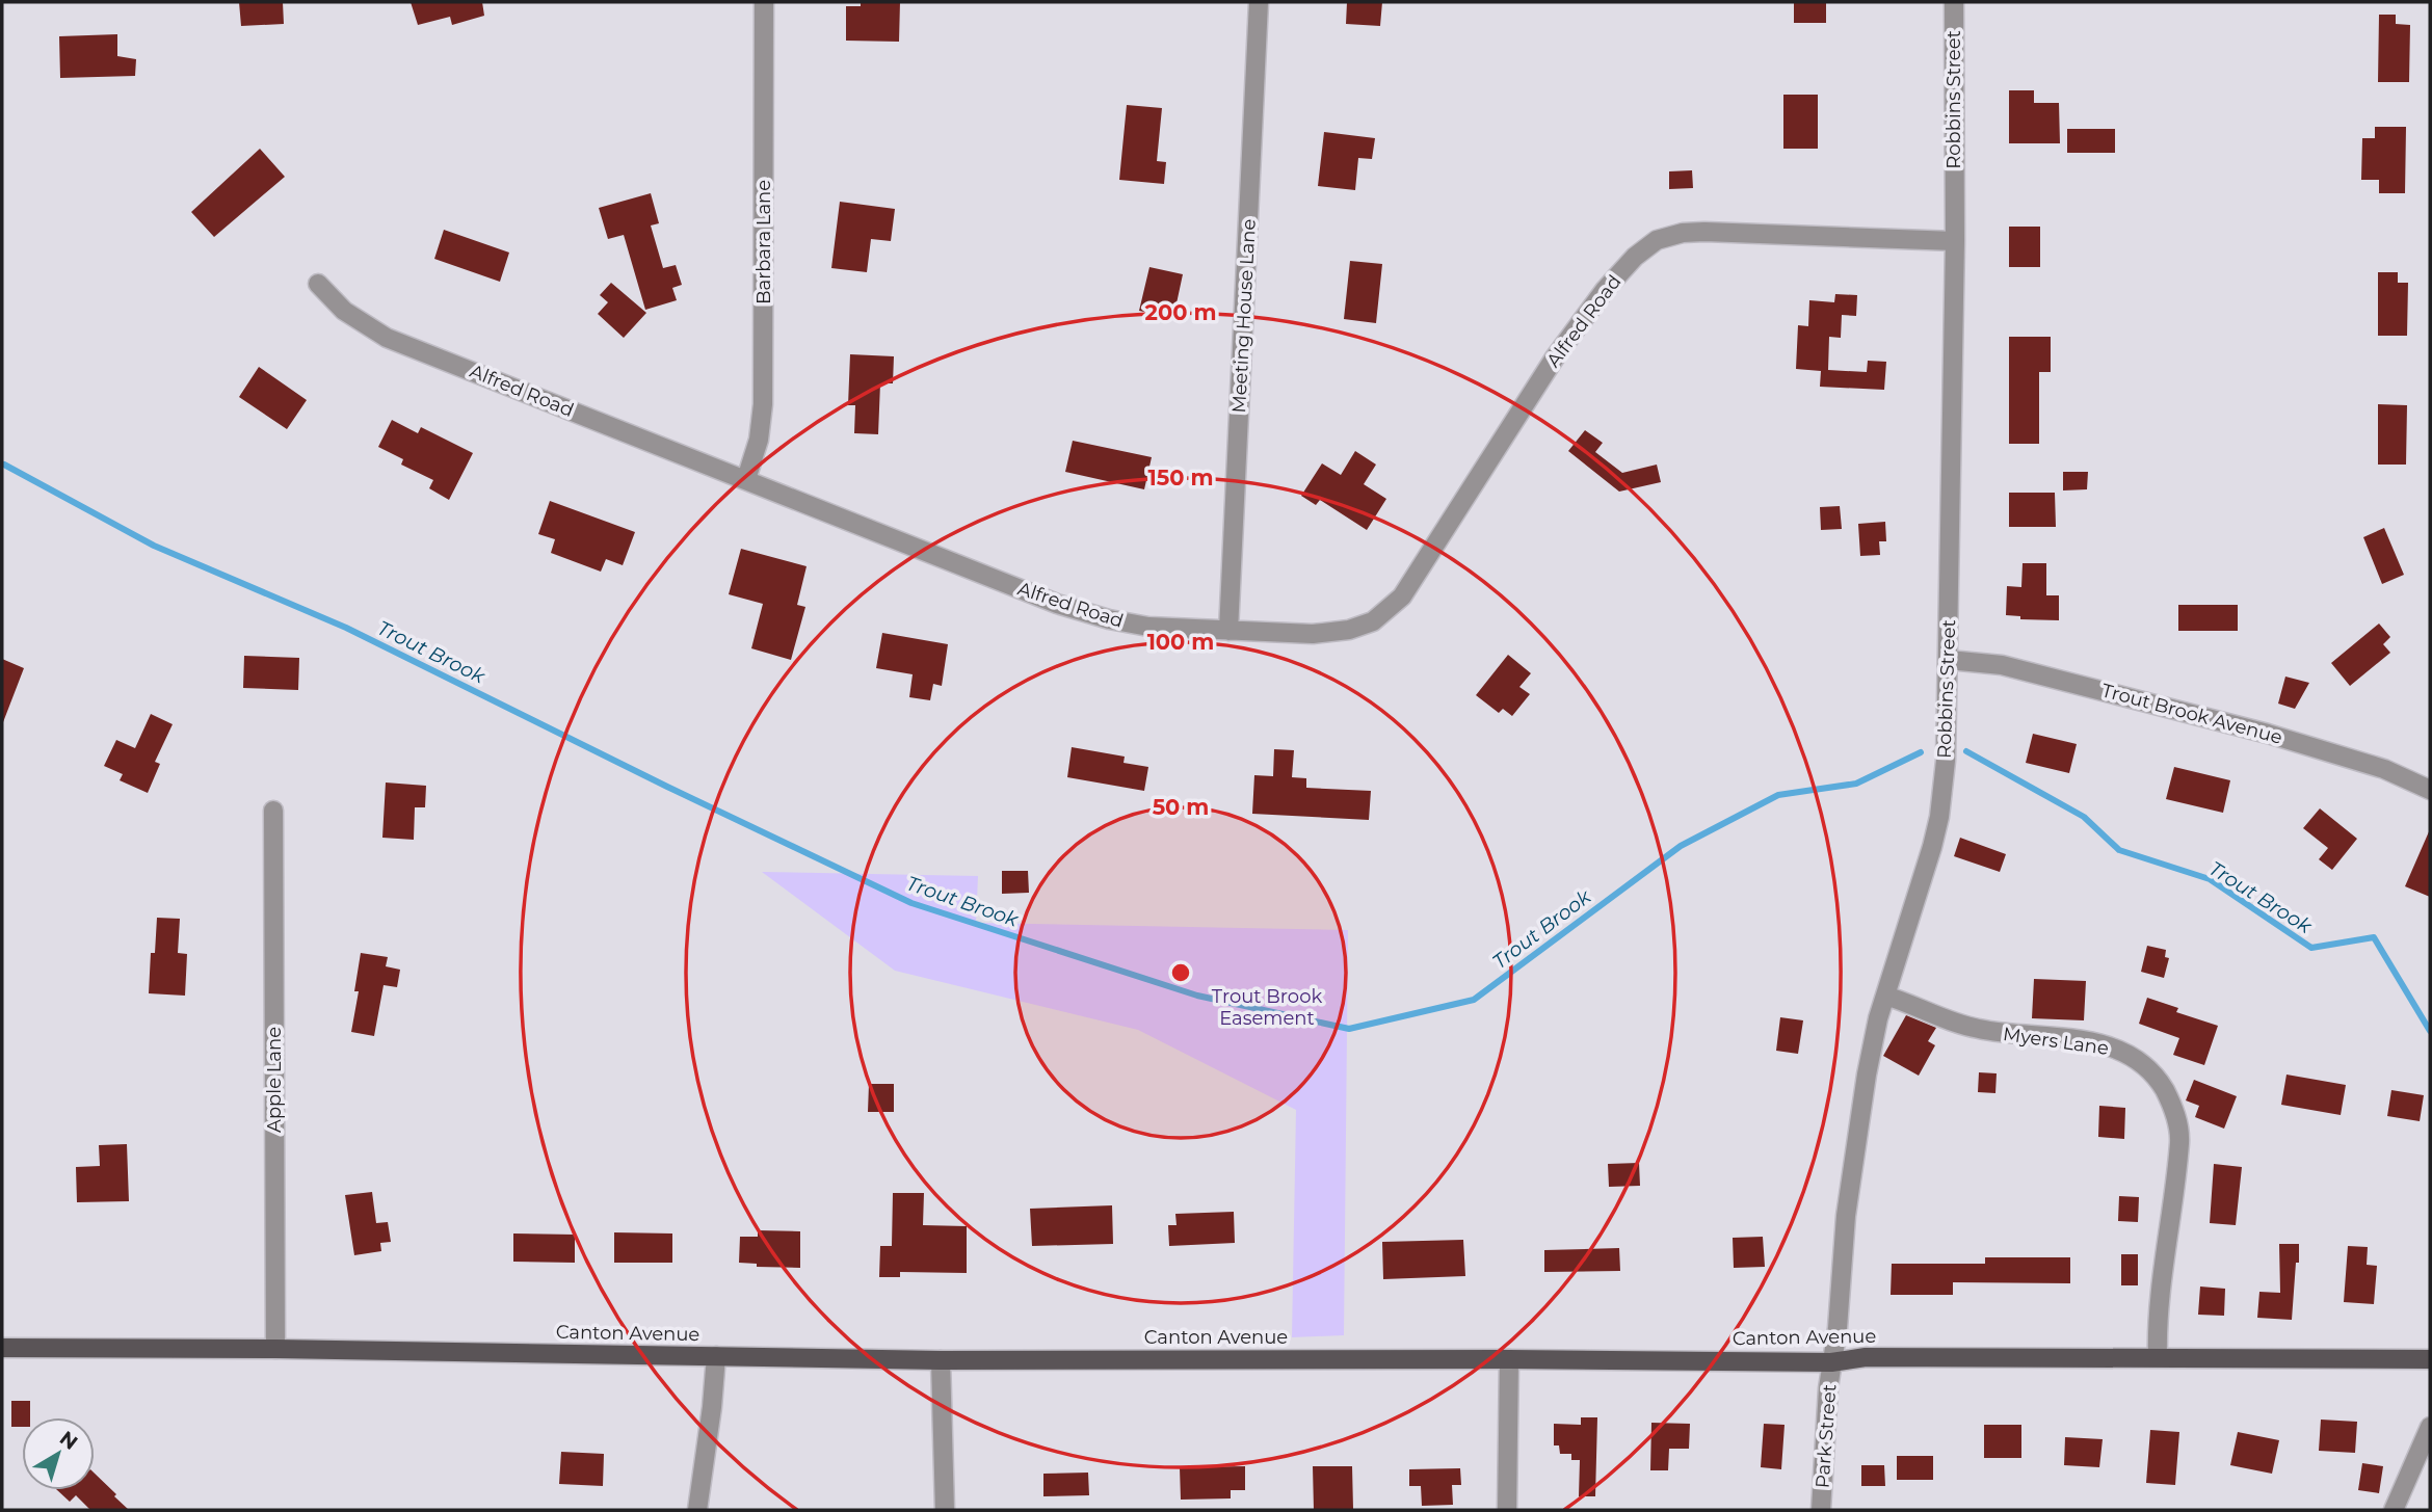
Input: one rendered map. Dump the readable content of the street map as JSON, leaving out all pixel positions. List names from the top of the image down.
{
  "streets": {
    "main road": ["Canton Avenue"],
    "street": [
      "Robbins Street",
      "Barbara Lane",
      "Meeting House Lane",
      "Alfred Road",
      "Trout Brook Avenue",
      "Myers Lane",
      "Apple Lane",
      "Park Street"
    ]
  },
  "crossings": [
    ["Robbins Street", "Alfred Road"],
    ["Robbins Street", "Trout Brook Avenue"],
    ["Robbins Street", "Myers Lane"],
    ["Robbins Street", "Canton Avenue"],
    ["Robbins Street", "Park Street"],
    ["Barbara Lane", "Alfred Road"],
    ["Meeting House Lane", "Alfred Road"],
    ["Myers Lane", "Canton Avenue"],
    ["Apple Lane", "Canton Avenue"],
    ["Canton Avenue", "Park Street"]
  ],
  "water": ["Trout Brook"],
  "parks": ["Trout Brook Easement"],
  "north": "top right",
  "rings": [
    "200 m",
    "150 m",
    "100 m",
    "50 m"
  ]
}
